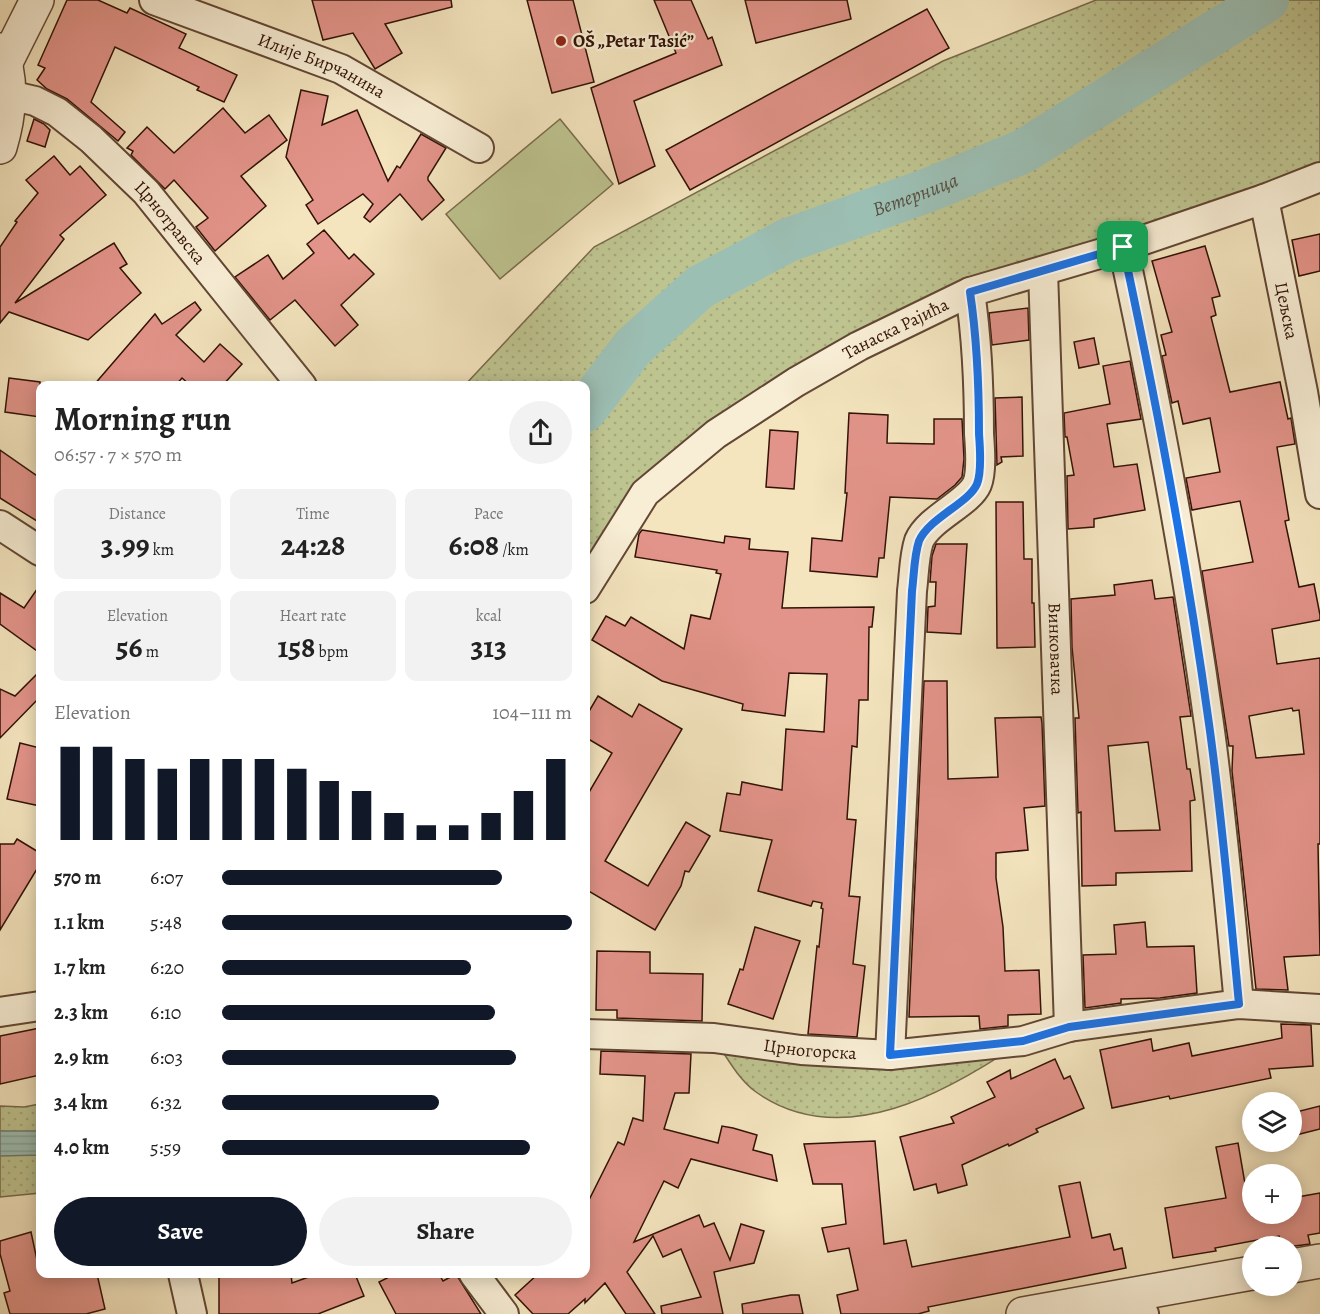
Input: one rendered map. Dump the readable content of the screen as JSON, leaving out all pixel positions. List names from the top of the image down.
{
  "streets": {
    "street": [
      "Илије Бирчанина",
      "Црнотравска",
      "Цељска",
      "Танаска Рајића",
      "Винковачка",
      "Црногорска"
    ]
  },
  "crossings": [
    ["Цељска", "Танаска Рајића"],
    ["Танаска Рајића", "Винковачка"],
    ["Винковачка", "Црногорска"]
  ],
  "water": ["Ветерница"],
  "places": ["OŠ „Petar Tasić”"],
  "page": {
    "heading": ["Morning run", "06:57 · 7 × 570 m"],
    "stats": [
      ["Distance", "3.99 km"],
      ["Time", "24:28"],
      ["Pace", "6:08 /km"],
      ["Elevation", "56 m"],
      ["Heart rate", "158 bpm"],
      ["kcal", "313"]
    ],
    "chart": ["Elevation", "104–111 m"],
    "list": [
      {
        "name": "570 m",
        "note": "6:07"
      },
      {
        "name": "1.1 km",
        "note": "5:48"
      },
      {
        "name": "1.7 km",
        "note": "6:20"
      },
      {
        "name": "2.3 km",
        "note": "6:10"
      },
      {
        "name": "2.9 km",
        "note": "6:03"
      },
      {
        "name": "3.4 km",
        "note": "6:32"
      },
      {
        "name": "4.0 km",
        "note": "5:59"
      }
    ],
    "map_buttons": ["+", "−"],
    "buttons": ["Save", "Share"]
  }
}
